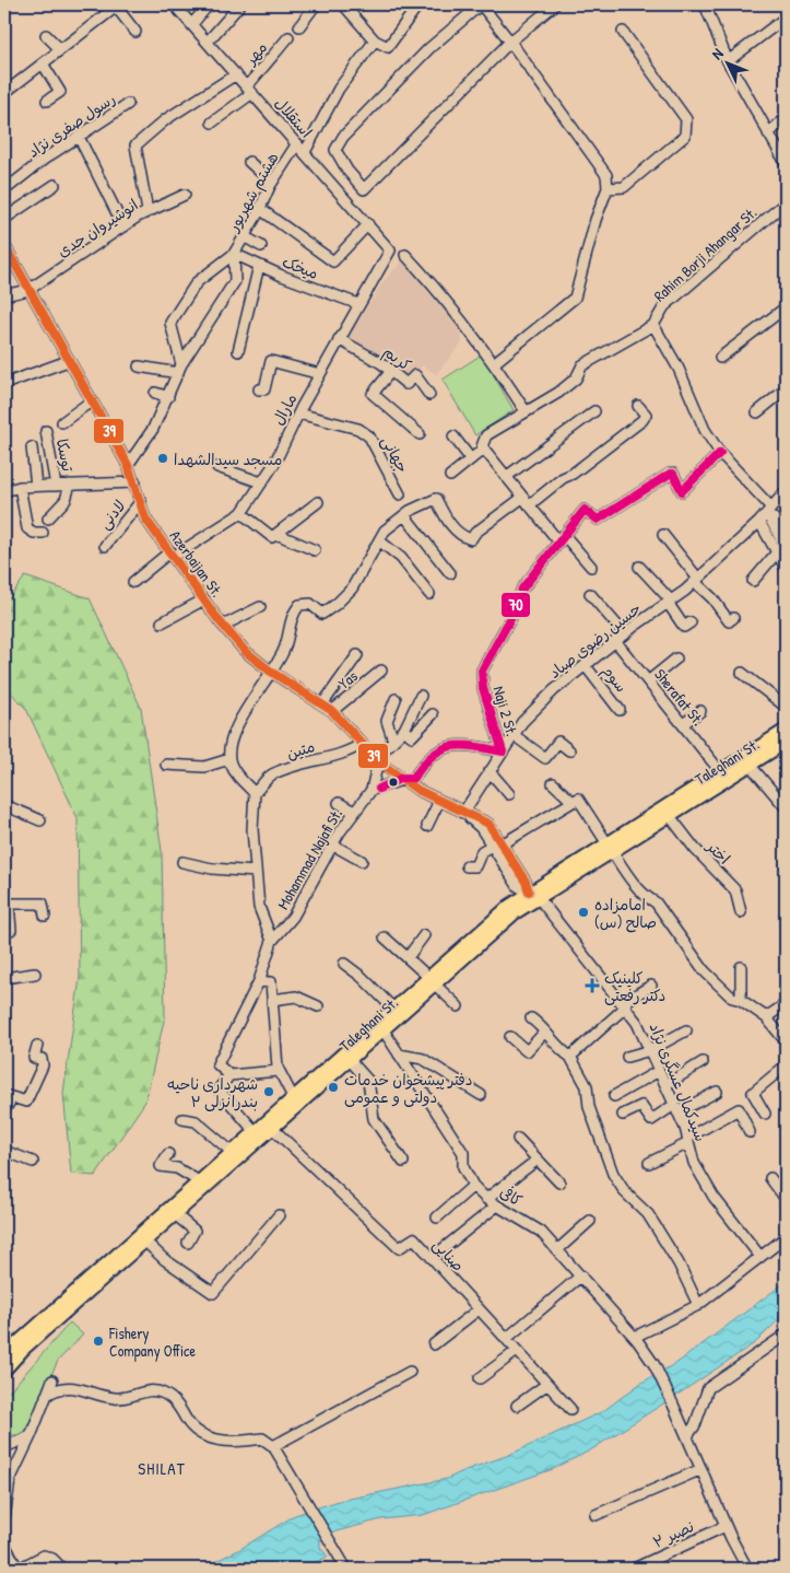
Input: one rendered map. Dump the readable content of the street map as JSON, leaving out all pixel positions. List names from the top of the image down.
{
  "streets": {
    "main road": ["Taleghani St."],
    "street": [
      "مهر",
      "استقلال",
      "رسول صفری نژاد",
      "هشتم شهریور",
      "انوشیروان جدی",
      "Rahim Borji Ahangar St.",
      "میخک",
      "کریم",
      "مارال",
      "جهانی",
      "توسکا",
      "لادنی",
      "Azerbaijan St.",
      "حسین رضوی صیاد",
      "سوم",
      "Yas",
      "Sherafat St.",
      "Naji 2 St.",
      "متین",
      "اختر",
      "Mohammad Najafi St.",
      "سیدکمال عسگری نژاد",
      "کافی",
      "صنایی",
      "نصیر ۲"
    ]
  },
  "crossings": [
    ["مهر", "استقلال"],
    ["استقلال", "هشتم شهریور"],
    ["استقلال", "مارال"],
    ["هشتم شهریور", "میخک"],
    ["انوشیروان جدی", "Azerbaijan St."],
    ["میخک", "مارال"],
    ["کریم", "مارال"],
    ["مارال", "جهانی"],
    ["مارال", "Azerbaijan St."],
    ["لادنی", "Azerbaijan St."],
    ["Azerbaijan St.", "حسین رضوی صیاد"],
    ["Azerbaijan St.", "Yas"],
    ["Azerbaijan St.", "متین"],
    ["Azerbaijan St.", "سیدکمال عسگری نژاد"],
    ["حسین رضوی صیاد", "سوم"],
    ["حسین رضوی صیاد", "Sherafat St."],
    ["حسین رضوی صیاد", "Naji 2 St."],
    ["Sherafat St.", "Taleghani St."],
    ["Taleghani St.", "اختر"],
    ["Taleghani St.", "سیدکمال عسگری نژاد"],
    ["Taleghani St.", "کافی"],
    ["Taleghani St.", "صنایی"],
    ["کافی", "نصیر ۲"]
  ],
  "districts": ["SHILAT"],
  "places": {
    "other": [
      "مسجد سیدالشهدا",
      "امامزاده صالح (س)",
      "دفتر پیشخوان خدمات دولتی و عمومی",
      "شهرداری ناحیه ۲ بندرانزلی",
      "Fishery Company Office"
    ],
    "health": ["کلینیک دکتر رفعتی"]
  },
  "lines": ["transit line 39", "transit line 70"],
  "north": "top left"
}
